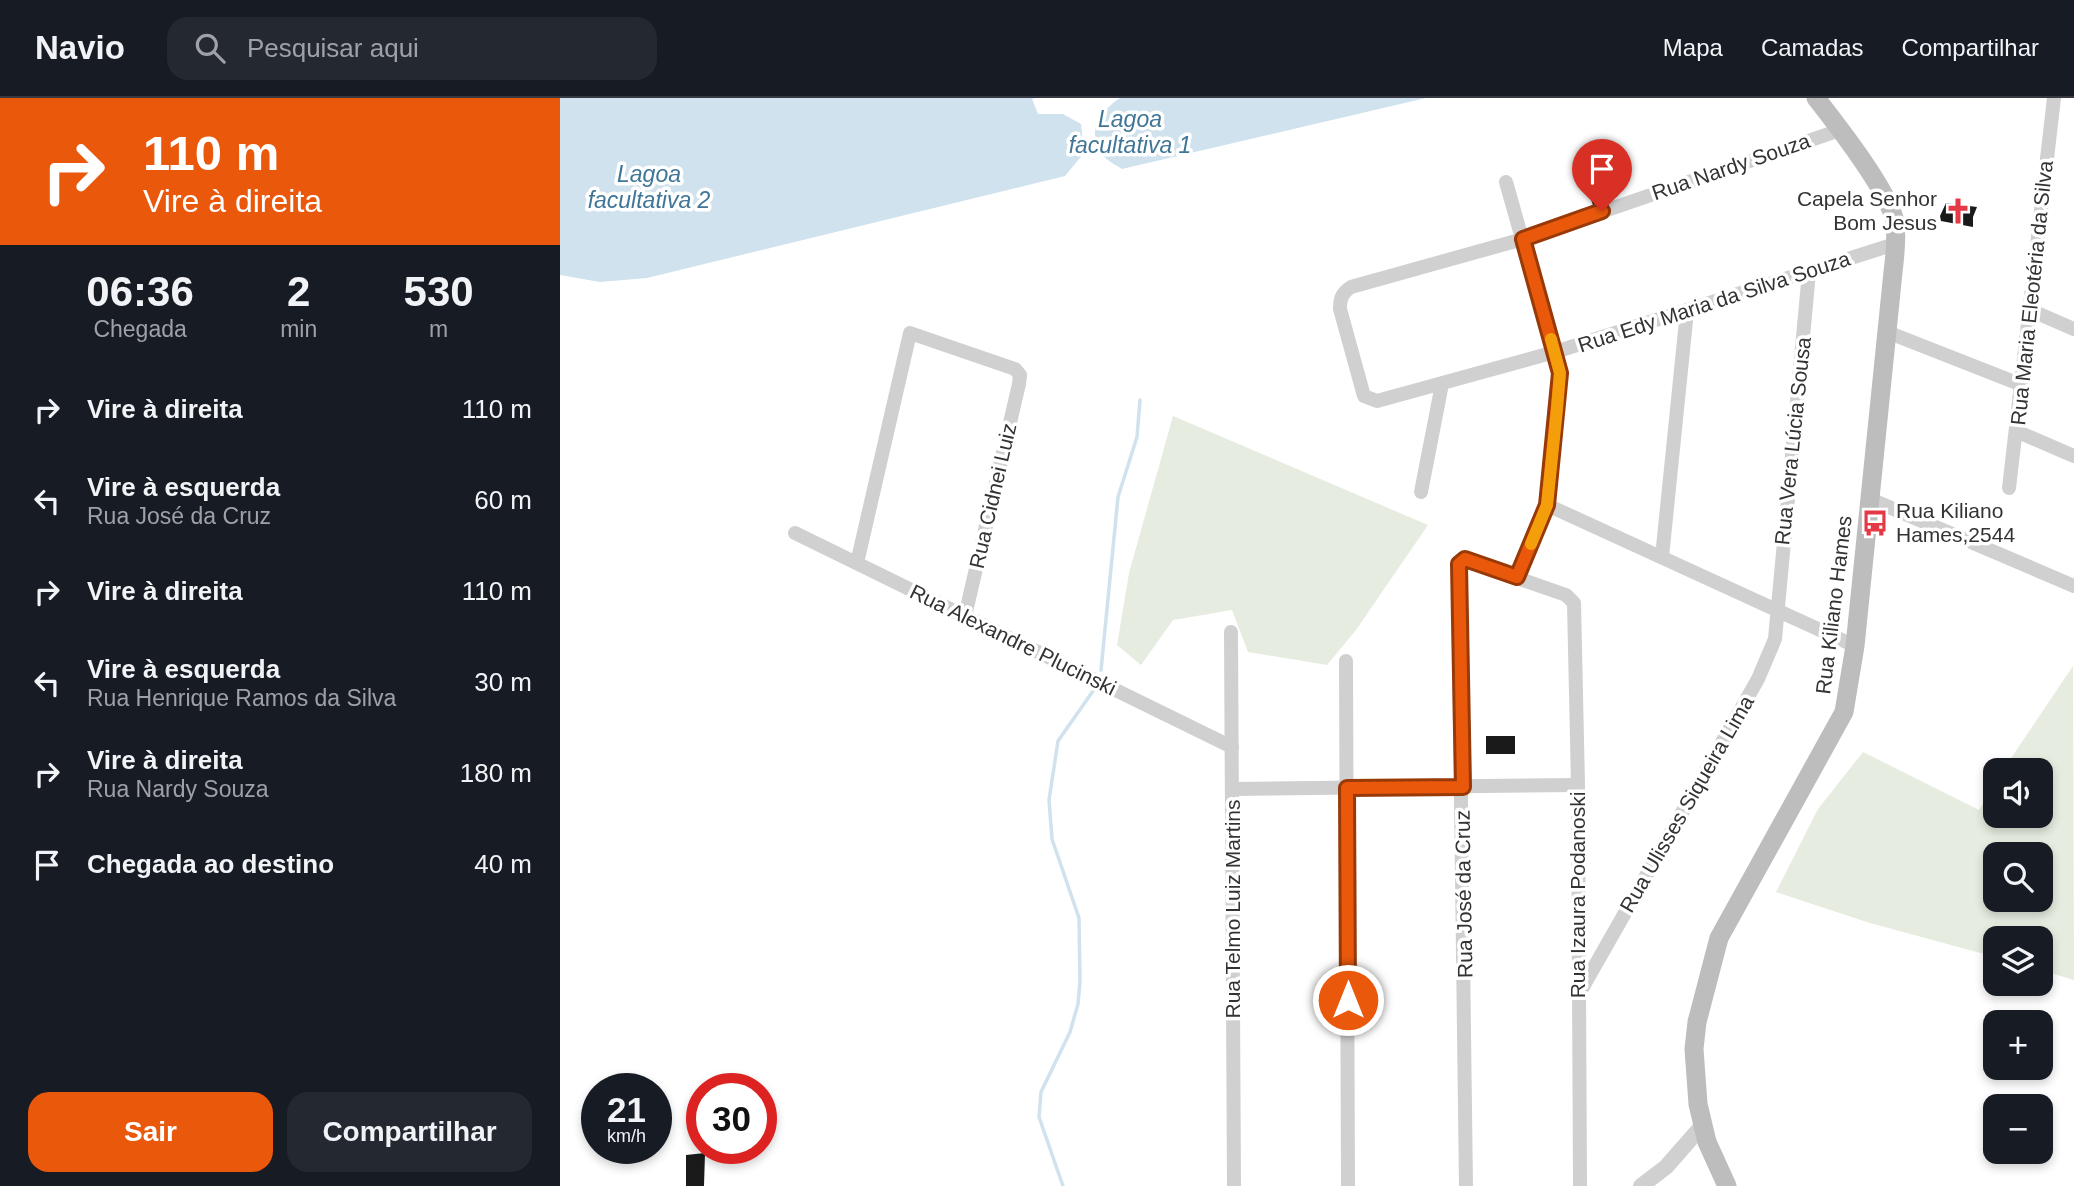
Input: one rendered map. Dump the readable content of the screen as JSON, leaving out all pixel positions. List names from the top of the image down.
{
  "streets": {
    "main road": ["Rua Kiliano Hames"],
    "street": [
      "Rua Nardy Souza",
      "Rua Maria Eleotéria da Silva",
      "Rua Edy Maria da Silva Souza",
      "Rua Vera Lúcia Sousa",
      "Rua Cidnei Luiz",
      "Rua Alexandre Plucinski",
      "Rua Ulisses Siqueira Lima",
      "Rua José da Cruz",
      "Rua Izaura Podanoski",
      "Rua Telmo Luiz Martins"
    ]
  },
  "crossings": [
    ["Rua Nardy Souza", "Rua Edy Maria da Silva Souza"],
    ["Rua Nardy Souza", "Rua Kiliano Hames"],
    ["Rua Edy Maria da Silva Souza", "Rua Vera Lúcia Sousa"],
    ["Rua Edy Maria da Silva Souza", "Rua Kiliano Hames"],
    ["Rua Vera Lúcia Sousa", "Rua Ulisses Siqueira Lima"],
    ["Rua Cidnei Luiz", "Rua Alexandre Plucinski"],
    ["Rua Alexandre Plucinski", "Rua Telmo Luiz Martins"],
    ["Rua Ulisses Siqueira Lima", "Rua Izaura Podanoski"],
    ["Rua José da Cruz", "Rua Izaura Podanoski"]
  ],
  "water": ["Lagoa facultativa 1", "Lagoa facultativa 2"],
  "places": {
    "church": ["Capela Senhor Bom Jesus"],
    "bus stop": ["Rua Kiliano Hames,2544"]
  },
  "page": {
    "header": "Navio",
    "search": "Pesquisar aqui",
    "nav": ["Mapa", "Camadas", "Compartilhar"],
    "turn": ["110 m", "Vire à direita"],
    "eta": [
      "06:36",
      "Chegada",
      "2",
      "min",
      "530",
      "m"
    ],
    "list": [
      {
        "name": "Vire à direita",
        "value": "110 m"
      },
      {
        "name": "Vire à esquerda",
        "note": "Rua José da Cruz",
        "value": "60 m"
      },
      {
        "name": "Vire à direita",
        "value": "110 m"
      },
      {
        "name": "Vire à esquerda",
        "note": "Rua Henrique Ramos da Silva",
        "value": "30 m"
      },
      {
        "name": "Vire à direita",
        "note": "Rua Nardy Souza",
        "value": "180 m"
      },
      {
        "name": "Chegada ao destino",
        "value": "40 m"
      }
    ],
    "map_buttons": ["+", "−"],
    "speed": "21 km/h",
    "limit": "30",
    "buttons": ["Sair", "Compartilhar"]
  }
}
